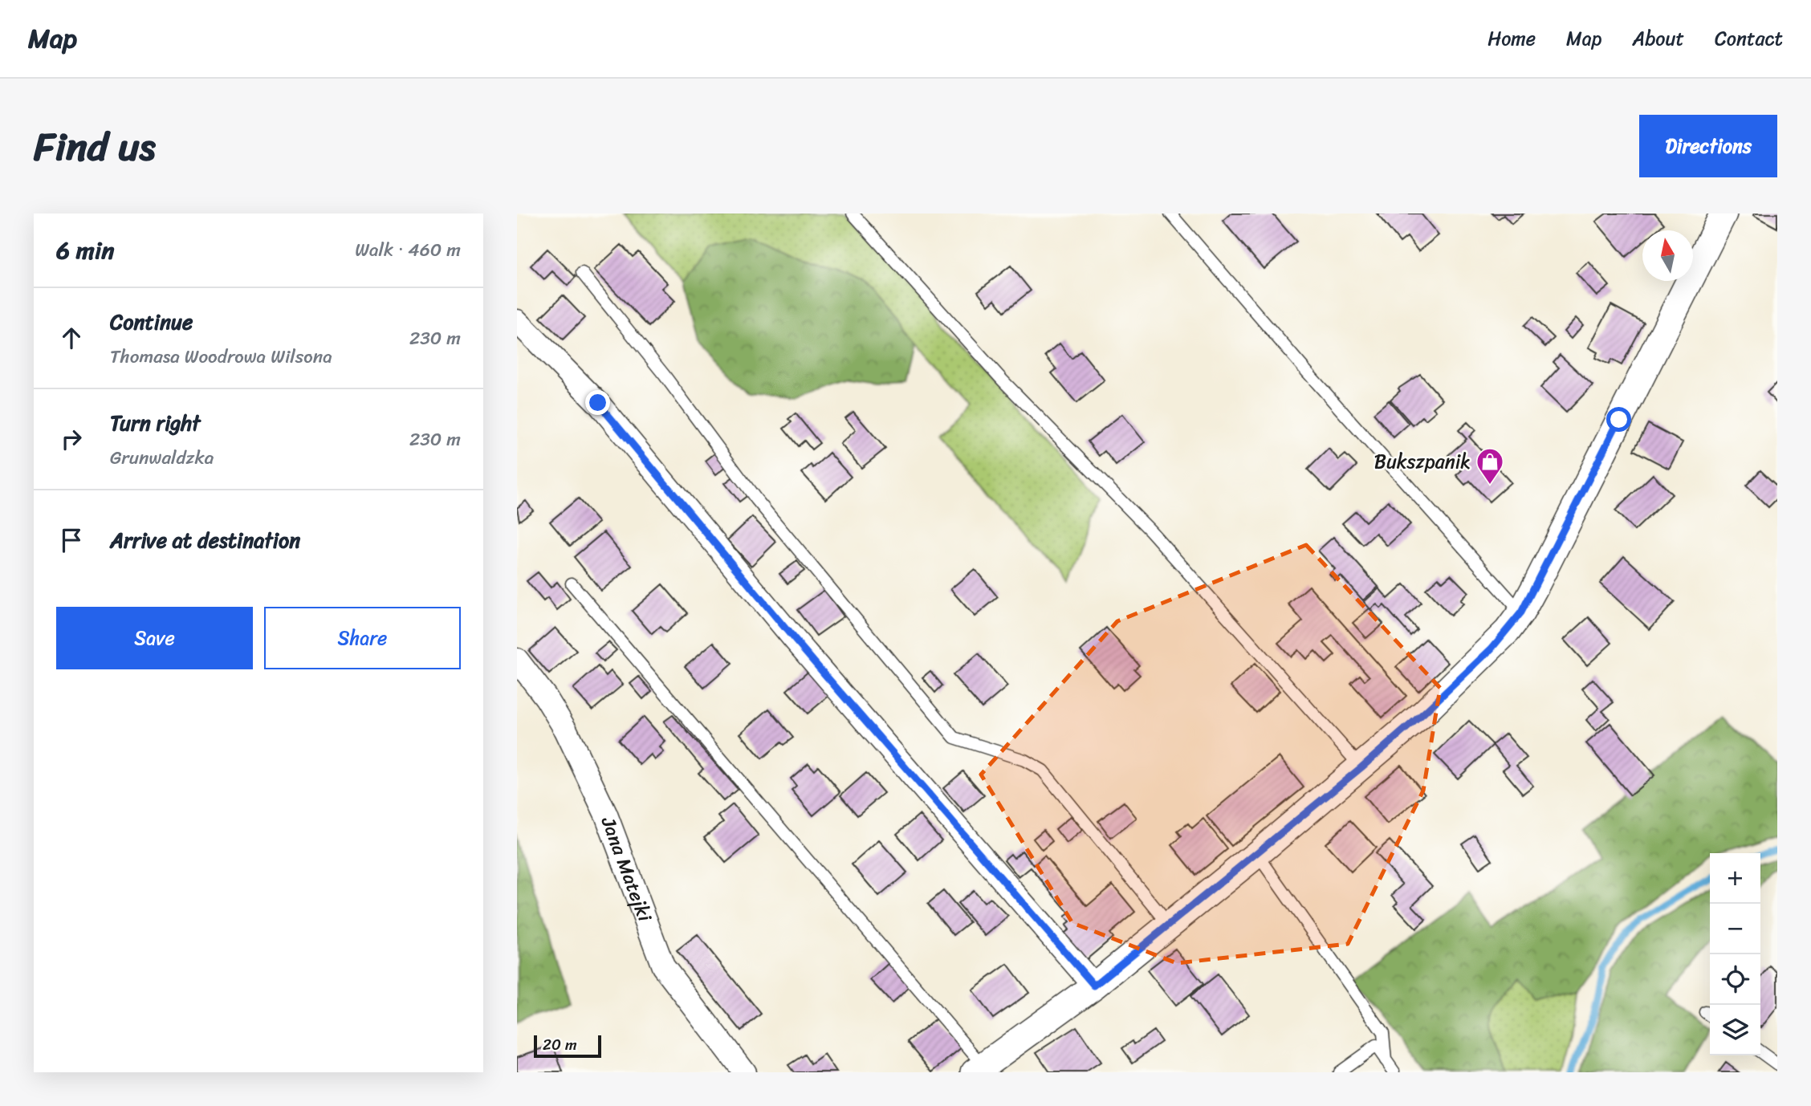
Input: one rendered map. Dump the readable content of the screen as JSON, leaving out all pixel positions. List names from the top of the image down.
{
  "streets": {
    "street": ["Jana Matejki"]
  },
  "places": {
    "shop": ["Bukszpanik"]
  },
  "scale_bar": "20 m",
  "north": "top",
  "page": {
    "header": "Map",
    "nav": [
      "Home",
      "Map",
      "About",
      "Contact"
    ],
    "title": "Find us",
    "buttons": [
      "Directions",
      ["Save", "Share"]
    ],
    "heading": ["6 min", "Walk · 460 m"],
    "list": [
      ["Continue", "Thomasa Woodrowa Wilsona", "230 m"],
      ["Turn right", "Grunwaldzka", "230 m"],
      "Arrive at destination"
    ],
    "map_buttons": ["+", "−"],
    "scale": "20 m"
  }
}
